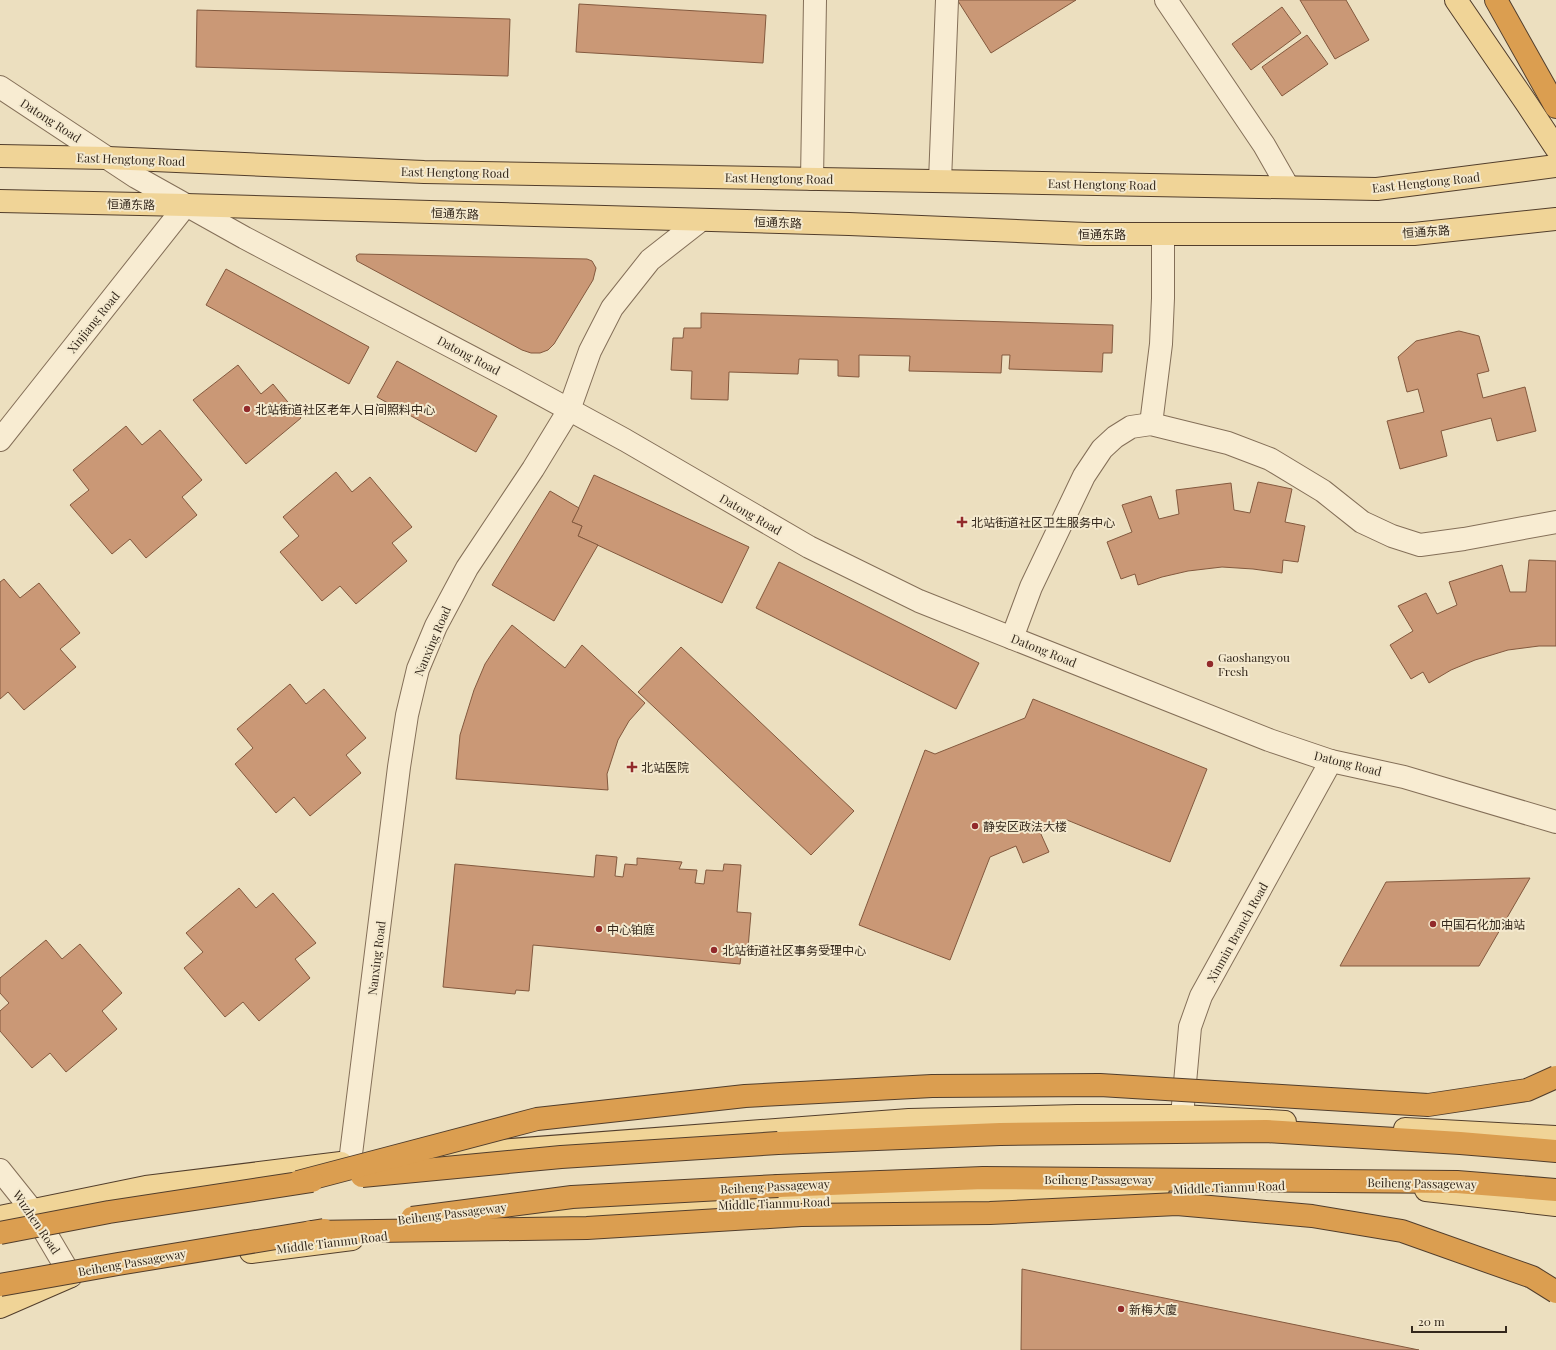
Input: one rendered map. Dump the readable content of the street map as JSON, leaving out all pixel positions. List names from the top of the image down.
{
  "streets": {
    "highway": ["Beiheng Passageway"],
    "main road": ["East Hengtong Road", "恒通东路", "Middle Tianmu Road"],
    "street": [
      "Datong Road",
      "Xinjiang Road",
      "Nanxing Road",
      "Xinmin Branch Road",
      "Wuzhen Road"
    ]
  },
  "crossings": [
    ["Datong Road", "East Hengtong Road"],
    ["Datong Road", "恒通东路"],
    ["Datong Road", "Xinjiang Road"],
    ["Datong Road", "Nanxing Road"],
    ["Datong Road", "Xinmin Branch Road"],
    ["恒通东路", "Xinjiang Road"],
    ["恒通东路", "Nanxing Road"],
    ["Middle Tianmu Road", "Wuzhen Road"]
  ],
  "places": {
    "other": [
      "北站街道社区老年人日间照料中心",
      "Gaoshangyou Fresh",
      "静安区政法大楼",
      "中国石化加油站",
      "中心铂庭",
      "北站街道社区事务受理中心",
      "新梅大廈"
    ],
    "health": ["北站街道社区卫生服务中心", "北站医院"]
  },
  "scale_bar": "20 m"
}
